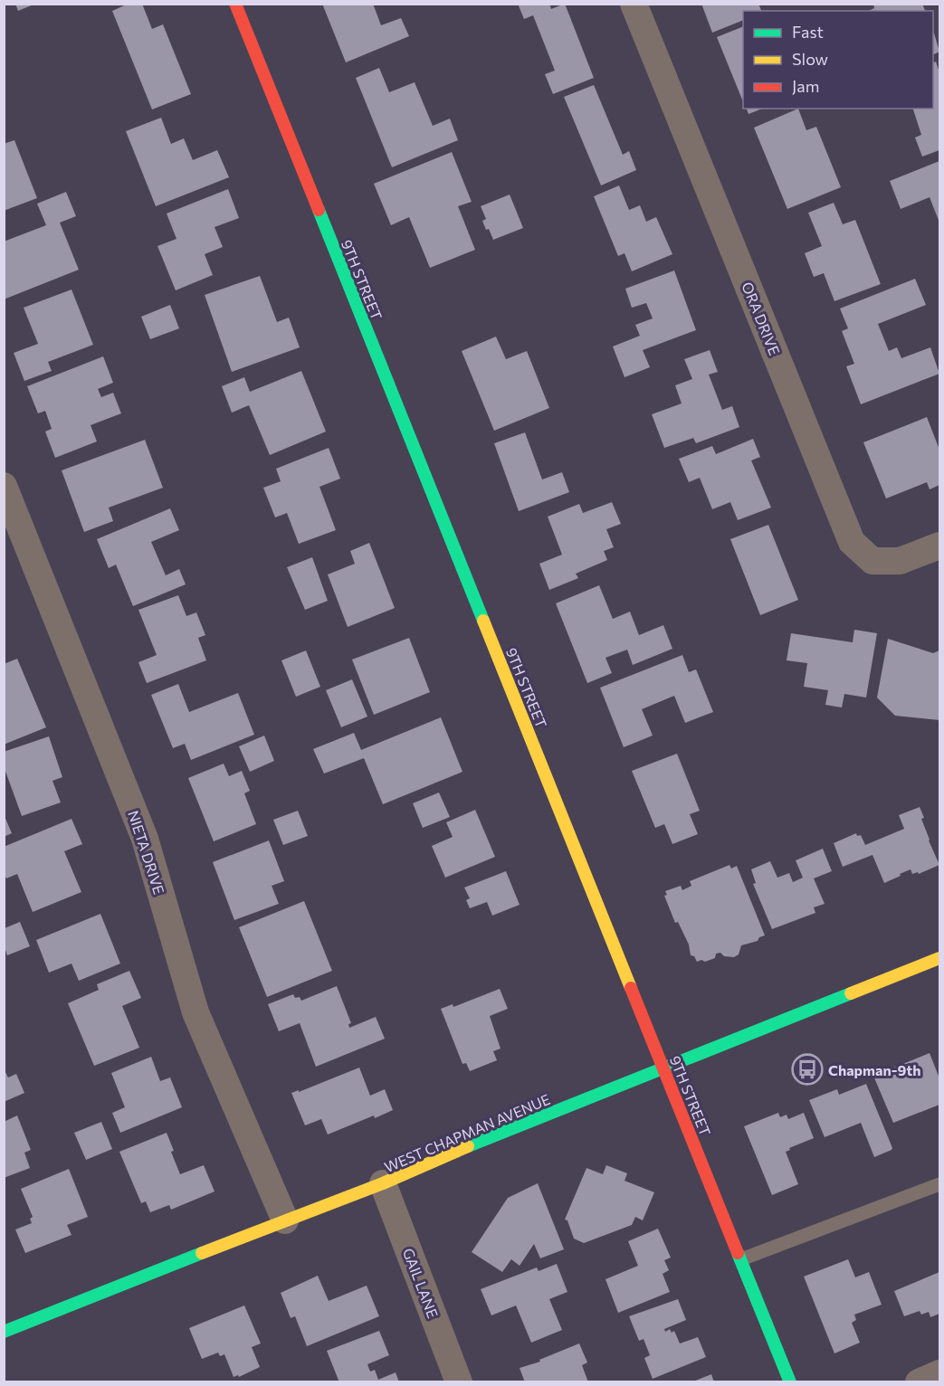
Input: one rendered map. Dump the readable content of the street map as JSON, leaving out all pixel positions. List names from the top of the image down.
{
  "streets": {
    "street": [
      "9TH STREET",
      "ORA DRIVE",
      "NIETA DRIVE",
      "WEST CHAPMAN AVENUE",
      "GAIL LANE"
    ]
  },
  "crossings": [
    ["9TH STREET", "WEST CHAPMAN AVENUE"],
    ["NIETA DRIVE", "WEST CHAPMAN AVENUE"],
    ["WEST CHAPMAN AVENUE", "GAIL LANE"]
  ],
  "places": {
    "bus stop": ["Chapman-9th"]
  },
  "legend": ["Fast", "Slow", "Jam"]
}
